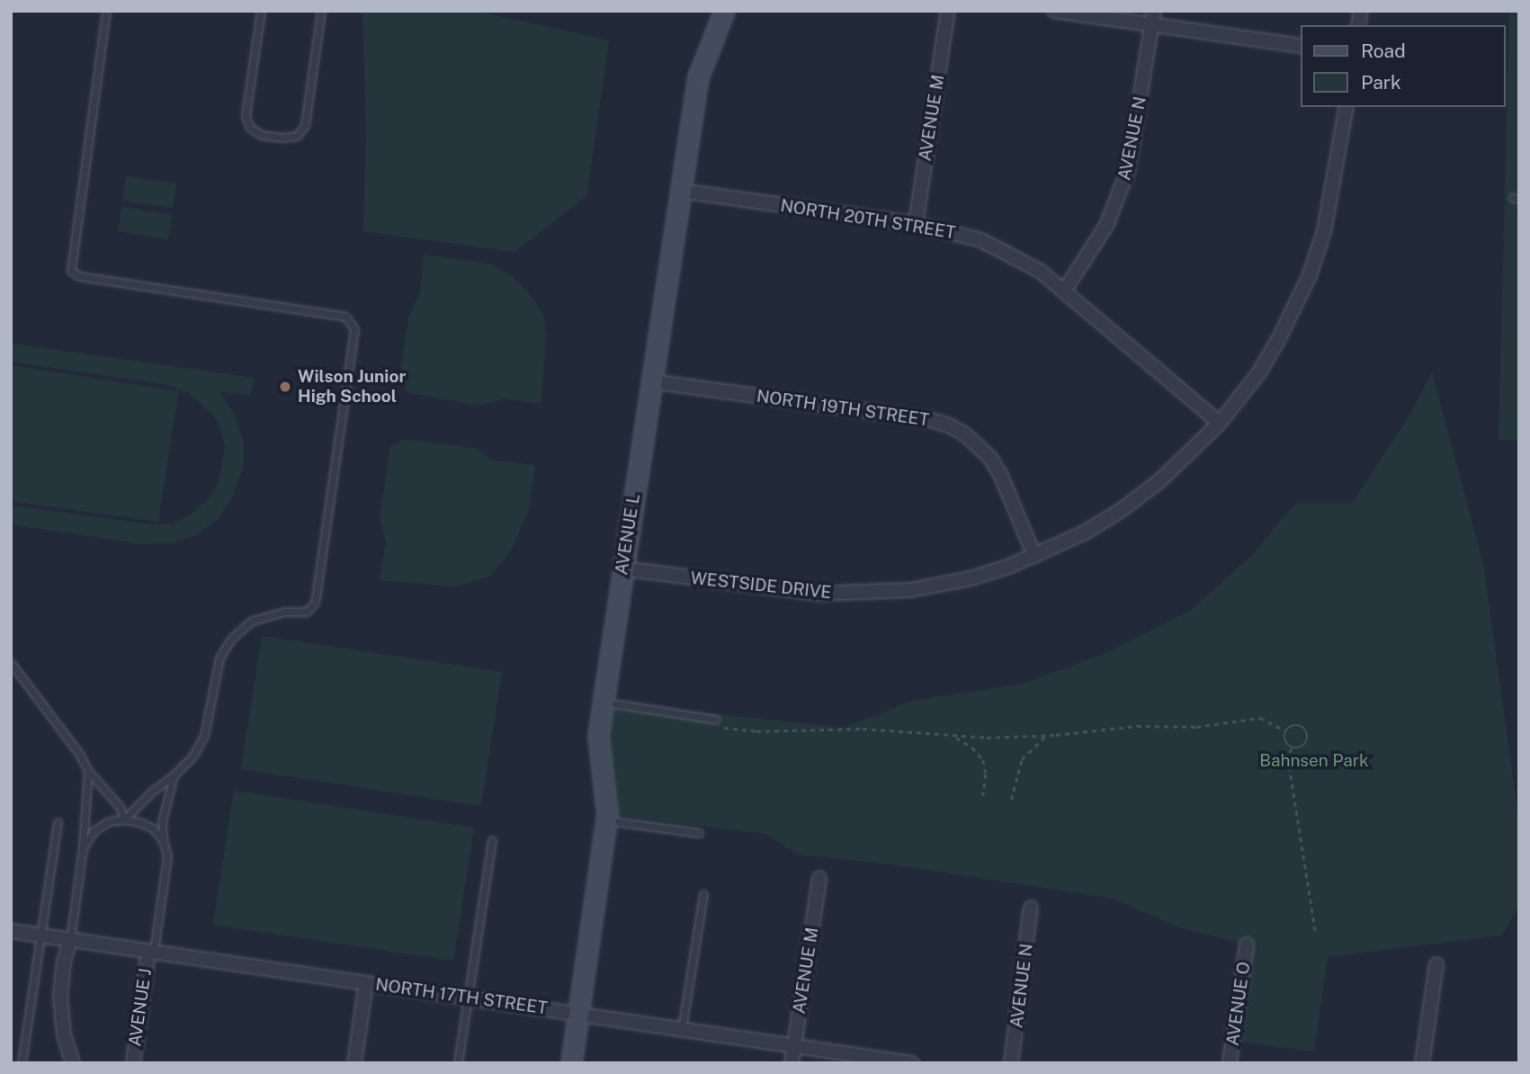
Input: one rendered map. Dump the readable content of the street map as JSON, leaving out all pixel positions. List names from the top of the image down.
{
  "streets": {
    "street": [
      "AVENUE M",
      "AVENUE N",
      "NORTH 20TH STREET",
      "NORTH 19TH STREET",
      "AVENUE L",
      "WESTSIDE DRIVE",
      "NORTH 17TH STREET",
      "AVENUE O",
      "AVENUE J"
    ]
  },
  "crossings": [
    ["AVENUE M", "NORTH 20TH STREET"],
    ["AVENUE M", "NORTH 17TH STREET"],
    ["AVENUE N", "NORTH 20TH STREET"],
    ["NORTH 20TH STREET", "AVENUE L"],
    ["NORTH 20TH STREET", "WESTSIDE DRIVE"],
    ["NORTH 19TH STREET", "AVENUE L"],
    ["NORTH 19TH STREET", "WESTSIDE DRIVE"],
    ["AVENUE L", "WESTSIDE DRIVE"],
    ["AVENUE L", "NORTH 17TH STREET"],
    ["NORTH 17TH STREET", "AVENUE J"]
  ],
  "parks": ["Bahnsen Park"],
  "places": ["Wilson Junior High School"],
  "legend": ["Road", "Park"]
}
